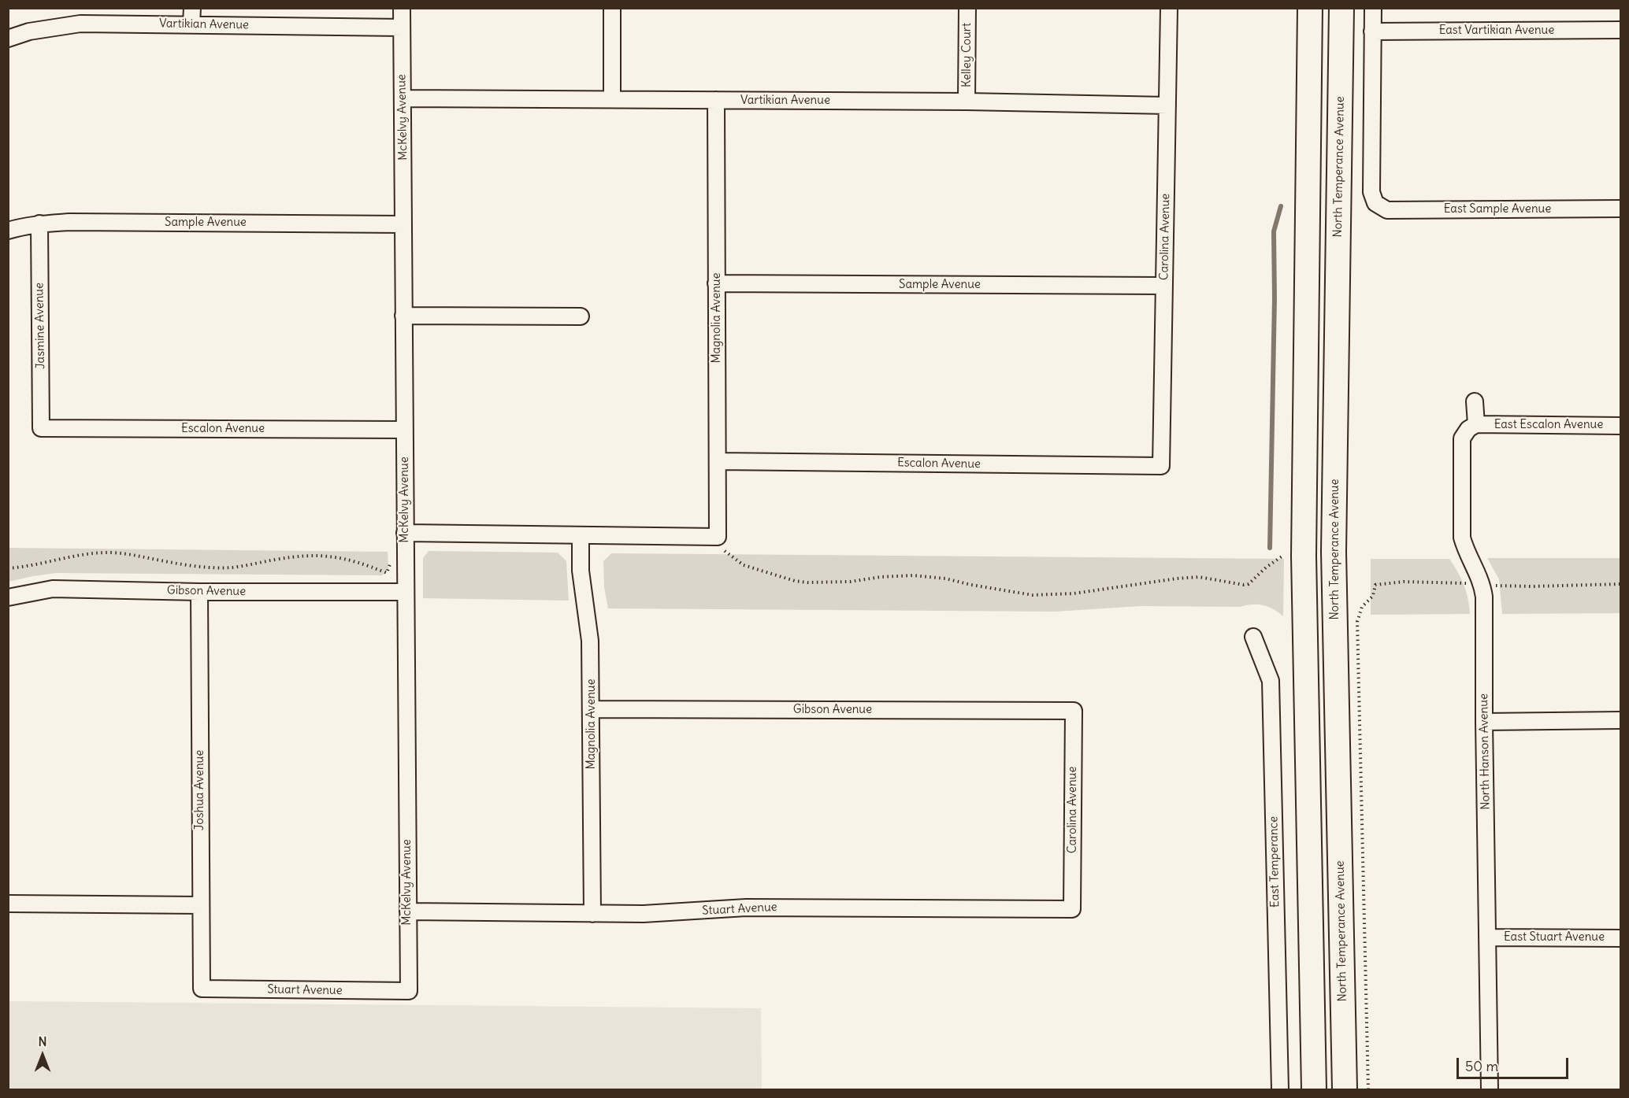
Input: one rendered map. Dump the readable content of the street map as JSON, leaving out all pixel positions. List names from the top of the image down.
{
  "streets": {
    "main road": ["North Temperance Avenue"],
    "street": [
      "Vartikian Avenue",
      "East Vartikian Avenue",
      "Kelley Court",
      "McKelvy Avenue",
      "East Sample Avenue",
      "Sample Avenue",
      "Carolina Avenue",
      "Magnolia Avenue",
      "Jasmine Avenue",
      "East Escalon Avenue",
      "Escalon Avenue",
      "Gibson Avenue",
      "North Hanson Avenue",
      "Joshua Avenue",
      "East Temperance",
      "Stuart Avenue",
      "East Stuart Avenue"
    ]
  },
  "crossings": [
    ["Vartikian Avenue", "Kelley Court"],
    ["Vartikian Avenue", "McKelvy Avenue"],
    ["Vartikian Avenue", "Carolina Avenue"],
    ["Vartikian Avenue", "Magnolia Avenue"],
    ["East Vartikian Avenue", "East Sample Avenue"],
    ["McKelvy Avenue", "Sample Avenue"],
    ["McKelvy Avenue", "Escalon Avenue"],
    ["McKelvy Avenue", "Gibson Avenue"],
    ["McKelvy Avenue", "Stuart Avenue"],
    ["Sample Avenue", "Carolina Avenue"],
    ["Sample Avenue", "Magnolia Avenue"],
    ["Sample Avenue", "Jasmine Avenue"],
    ["Carolina Avenue", "Escalon Avenue"],
    ["Carolina Avenue", "Gibson Avenue"],
    ["Carolina Avenue", "Stuart Avenue"],
    ["Magnolia Avenue", "Escalon Avenue"],
    ["Magnolia Avenue", "Gibson Avenue"],
    ["Magnolia Avenue", "Stuart Avenue"],
    ["Jasmine Avenue", "Escalon Avenue"],
    ["East Escalon Avenue", "North Hanson Avenue"],
    ["Gibson Avenue", "Joshua Avenue"],
    ["North Hanson Avenue", "East Stuart Avenue"],
    ["Joshua Avenue", "Stuart Avenue"]
  ],
  "scale_bar": "50 m",
  "north": "top"
}
